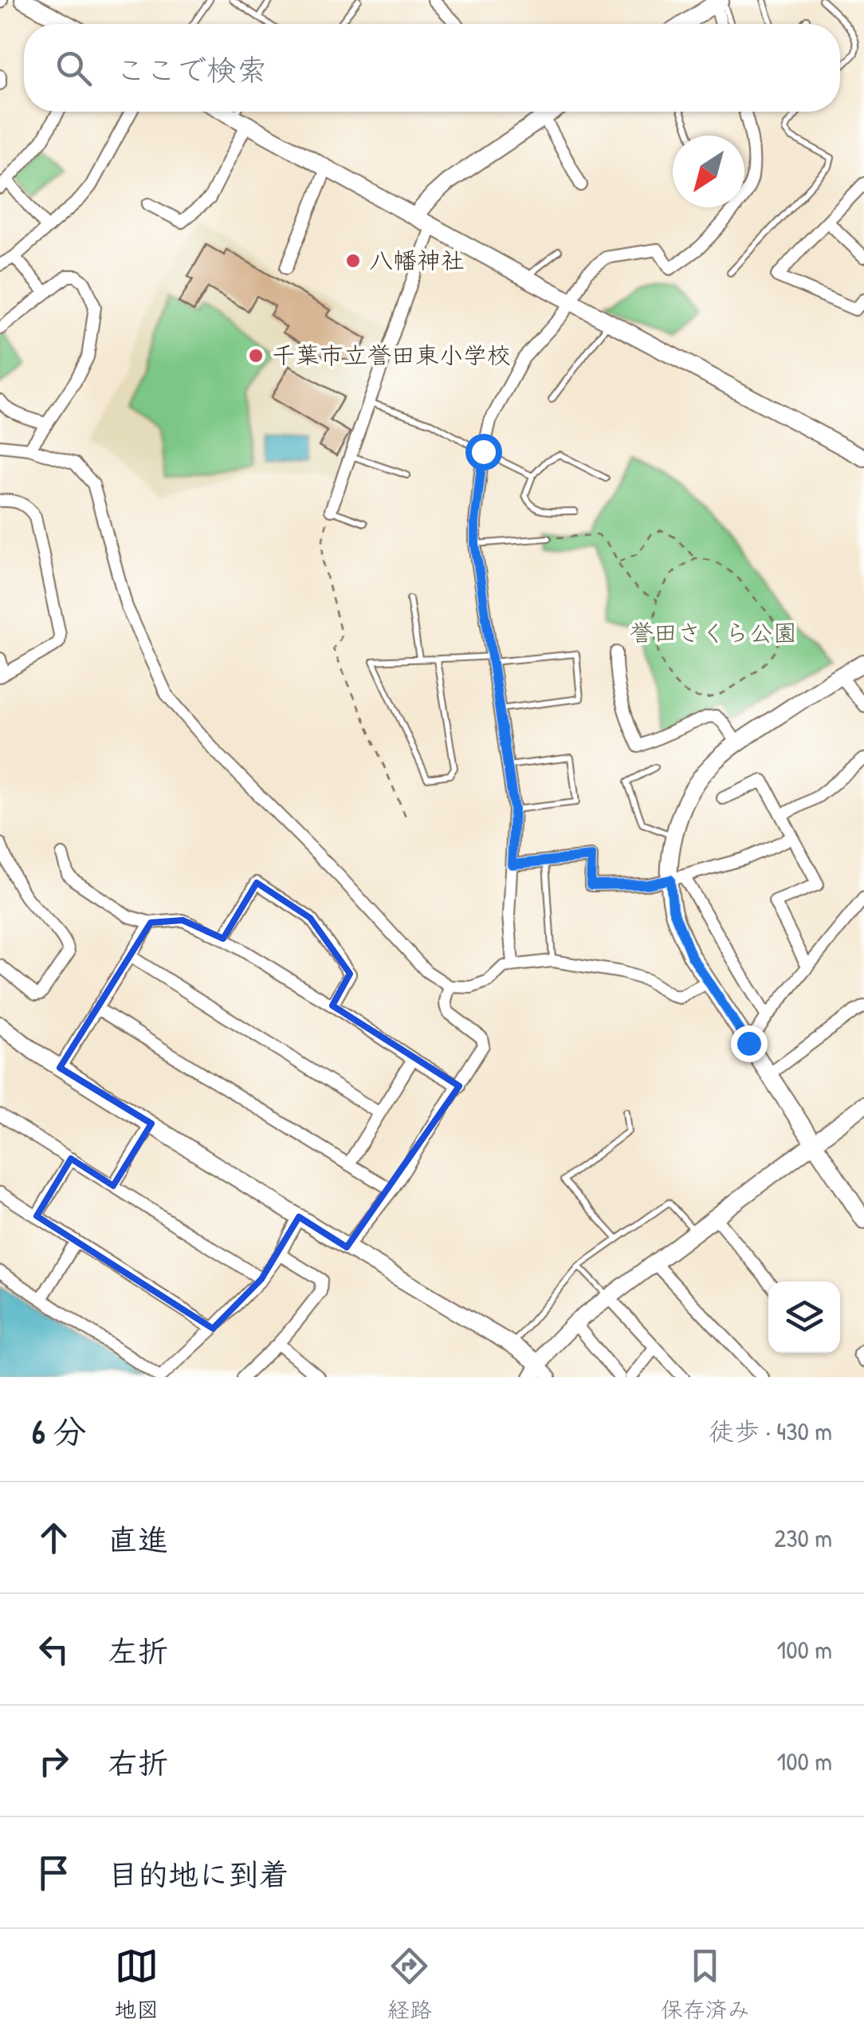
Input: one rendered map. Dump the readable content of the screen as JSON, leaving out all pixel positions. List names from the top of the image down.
{
  "parks": ["誉田さくら公園"],
  "places": ["八幡神社", "千葉市立誉田東小学校"],
  "north": "bottom left",
  "page": {
    "search": "ここで検索",
    "heading": ["6 分", "徒歩 · 430 m"],
    "list": [
      ["直進", "230 m"],
      ["左折", "100 m"],
      ["右折", "100 m"],
      "目的地に到着"
    ],
    "nav": ["地図", "経路", "保存済み"]
  }
}
